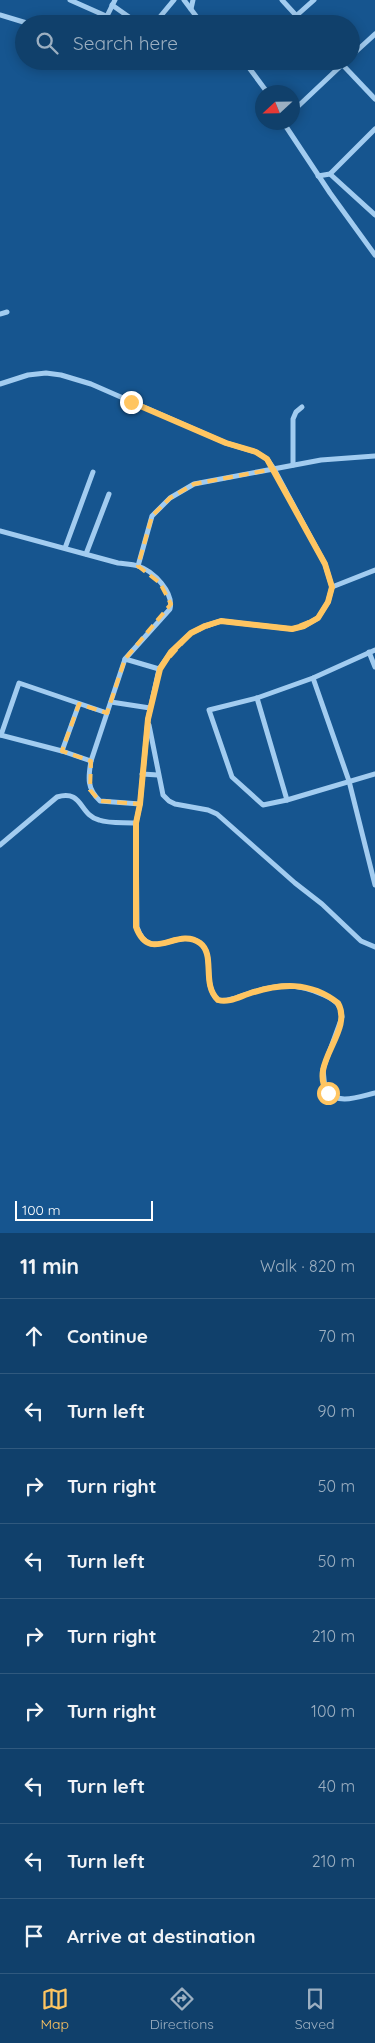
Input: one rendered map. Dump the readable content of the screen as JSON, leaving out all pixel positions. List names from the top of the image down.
{
  "scale_bar": "100 m",
  "north": "left",
  "page": {
    "search": "Search here",
    "scale": "100 m",
    "heading": ["11 min", "Walk · 820 m"],
    "list": [
      ["Continue", "70 m"],
      ["Turn left", "90 m"],
      ["Turn right", "50 m"],
      ["Turn left", "50 m"],
      ["Turn right", "210 m"],
      ["Turn right", "100 m"],
      ["Turn left", "40 m"],
      ["Turn left", "210 m"],
      "Arrive at destination"
    ],
    "nav": ["Map", "Directions", "Saved"]
  }
}
